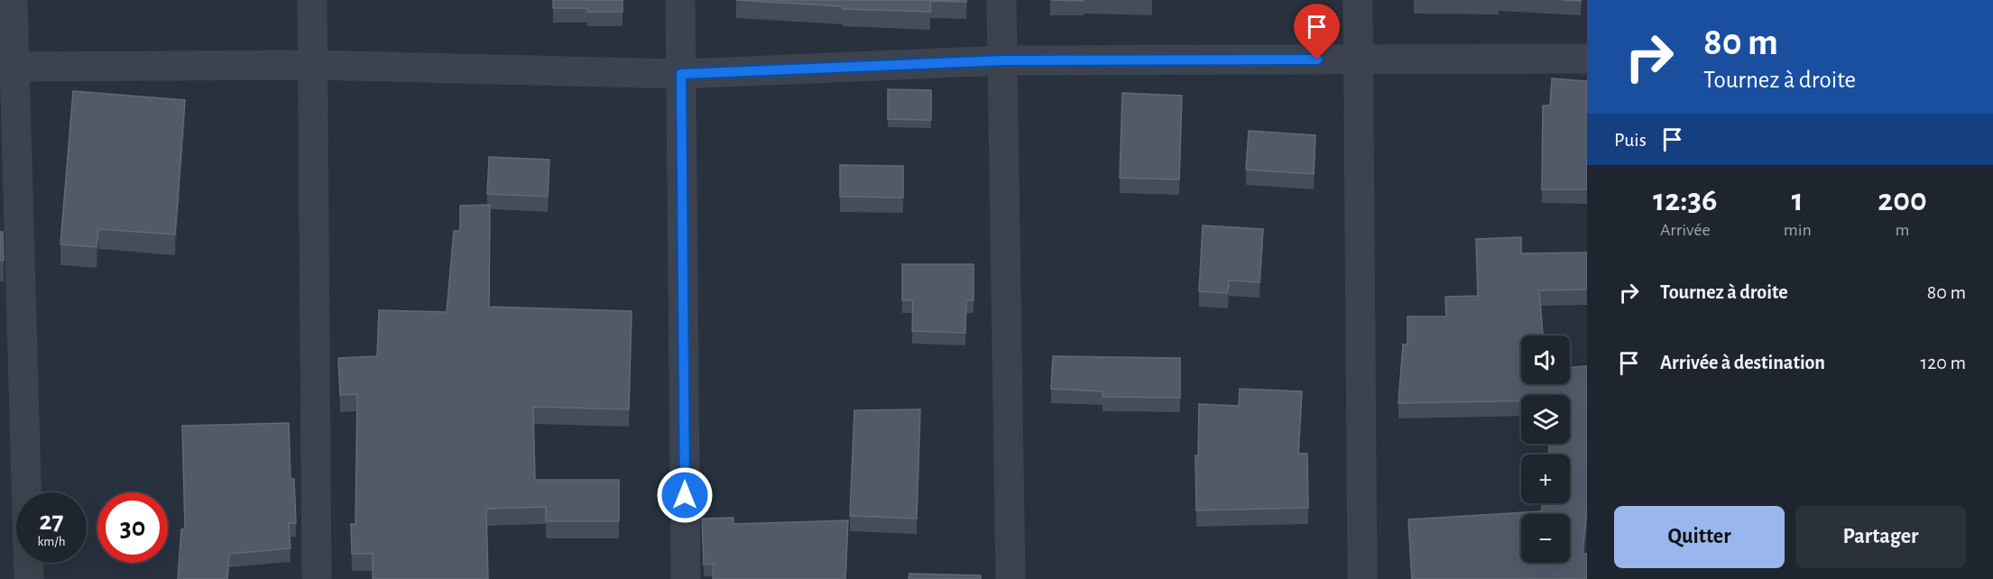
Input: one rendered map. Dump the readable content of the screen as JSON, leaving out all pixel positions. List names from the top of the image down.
{
  "page": {
    "turn": ["80 m", "Tournez à droite"],
    "then": "Puis",
    "eta": [
      "12:36",
      "Arrivée",
      "1",
      "min",
      "200",
      "m"
    ],
    "list": [
      {
        "name": "Tournez à droite",
        "value": "80 m"
      },
      {
        "name": "Arrivée à destination",
        "value": "120 m"
      }
    ],
    "map_buttons": ["+", "−"],
    "speed": "27 km/h",
    "limit": "30",
    "buttons": ["Quitter", "Partager"]
  }
}
